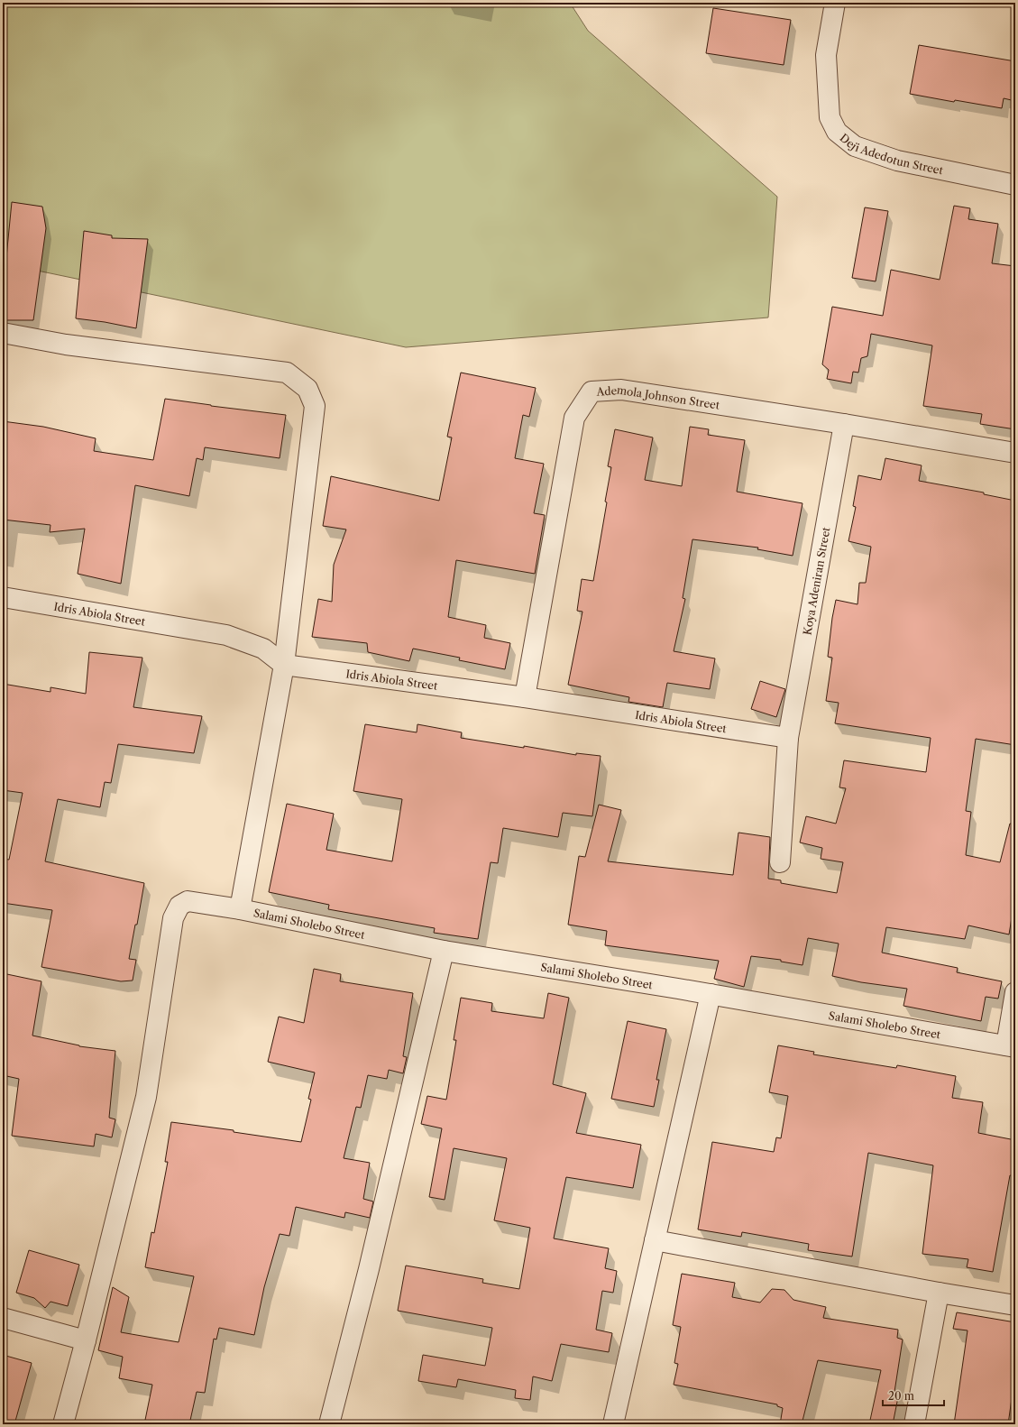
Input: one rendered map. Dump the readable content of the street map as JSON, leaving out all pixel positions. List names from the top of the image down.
{
  "streets": {
    "street": [
      "Deji Adedotun Street",
      "Ademola Johnson Street",
      "Koya Adeniran Street",
      "Idris Abiola Street",
      "Salami Sholebo Street"
    ]
  },
  "crossings": [
    ["Ademola Johnson Street", "Koya Adeniran Street"],
    ["Ademola Johnson Street", "Idris Abiola Street"],
    ["Koya Adeniran Street", "Idris Abiola Street"]
  ],
  "scale_bar": "20 m"
}
